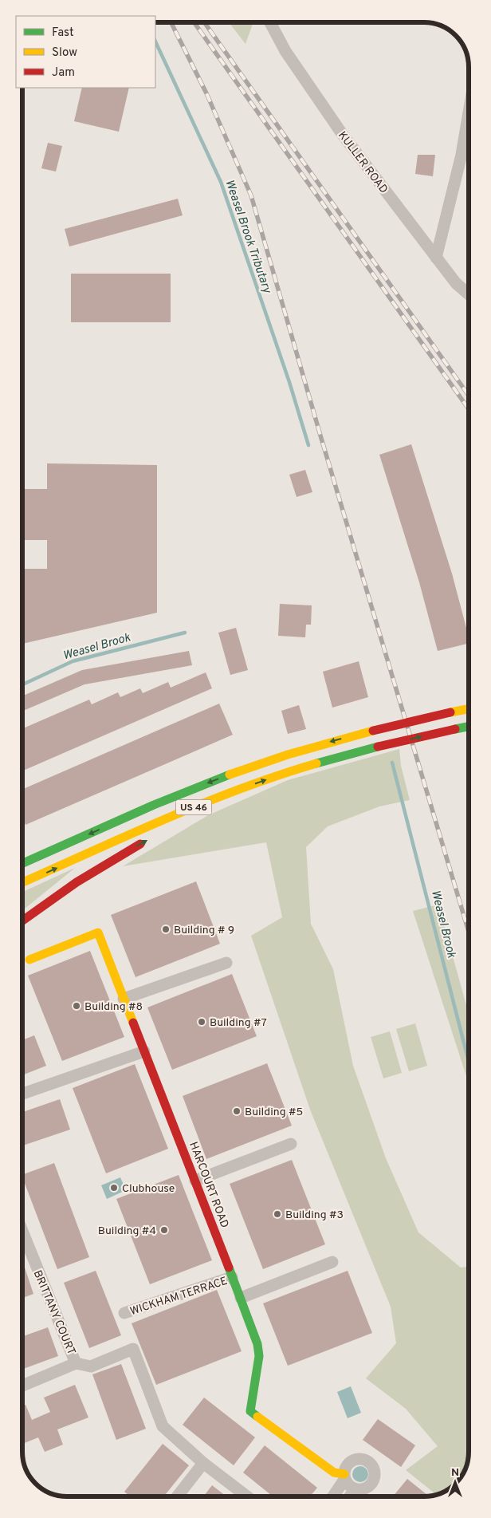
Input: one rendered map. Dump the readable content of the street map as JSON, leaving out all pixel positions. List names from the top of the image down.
{
  "streets": {
    "main road": ["US 46", "HARCOURT ROAD"],
    "street": ["KULLER ROAD", "WICKHAM TERRACE", "BRITTANY COURT"]
  },
  "crossings": [
    ["HARCOURT ROAD", "WICKHAM TERRACE"]
  ],
  "water": ["Weasel Brook Tributary", "Weasel Brook"],
  "places": [
    "Building # 9",
    "Building #8",
    "Building #7",
    "Building #5",
    "Clubhouse",
    "Building #3",
    "Building #4"
  ],
  "legend": ["Fast", "Slow", "Jam"],
  "north": "top"
}
